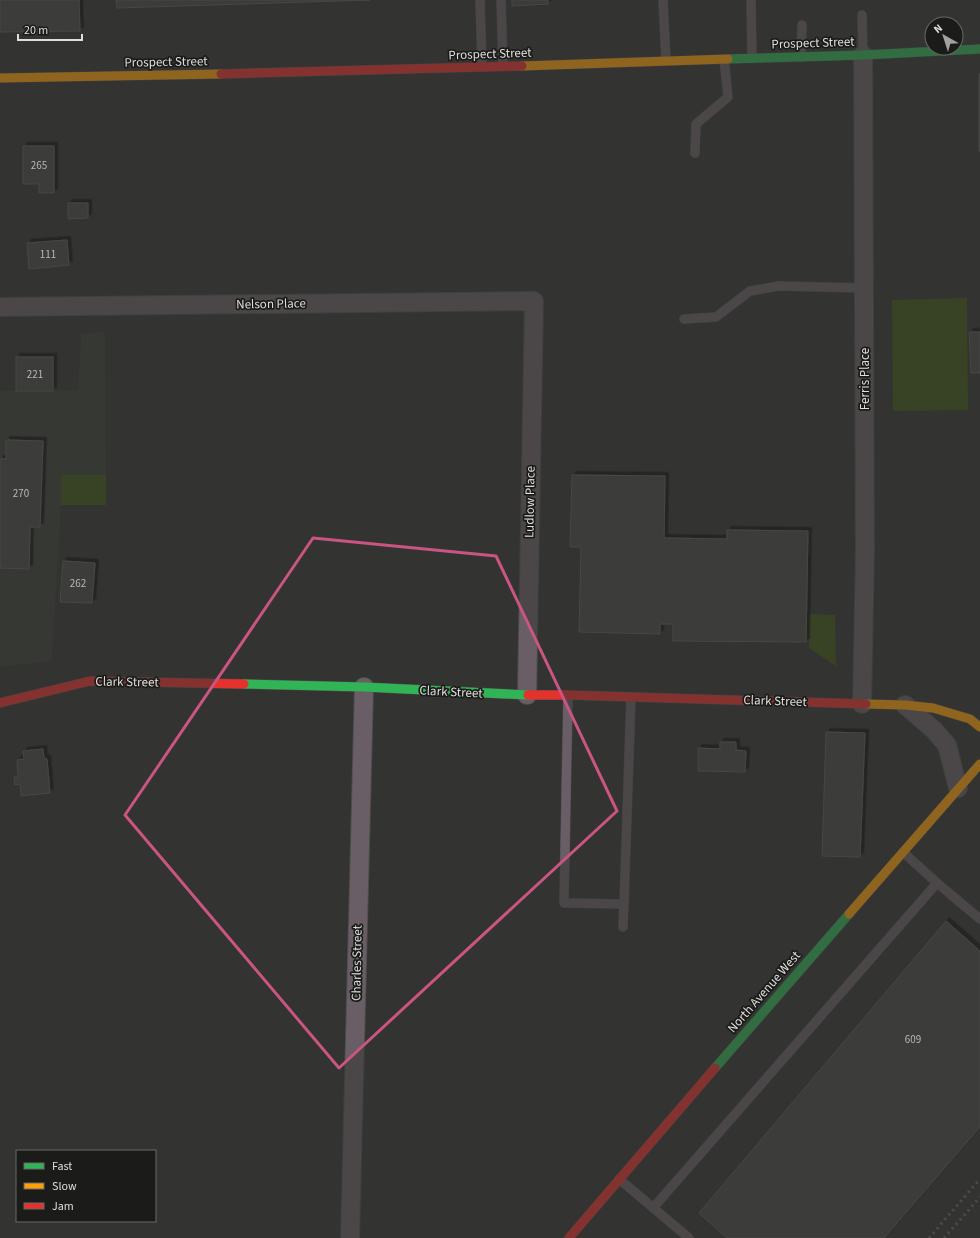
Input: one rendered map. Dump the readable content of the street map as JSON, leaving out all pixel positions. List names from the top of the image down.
{
  "streets": {
    "street": [
      "Prospect Street",
      "Nelson Place",
      "Ferris Place",
      "Ludlow Place",
      "Clark Street",
      "Charles Street",
      "North Avenue West"
    ]
  },
  "crossings": [
    ["Prospect Street", "Ferris Place"],
    ["Nelson Place", "Ludlow Place"],
    ["Ferris Place", "Clark Street"],
    ["Ludlow Place", "Clark Street"],
    ["Clark Street", "Charles Street"]
  ],
  "house_numbers": [
    "265",
    "111",
    "221",
    "270",
    "262",
    "609"
  ],
  "legend": ["Fast", "Slow", "Jam"],
  "scale_bar": "20 m",
  "north": "top left"
}
